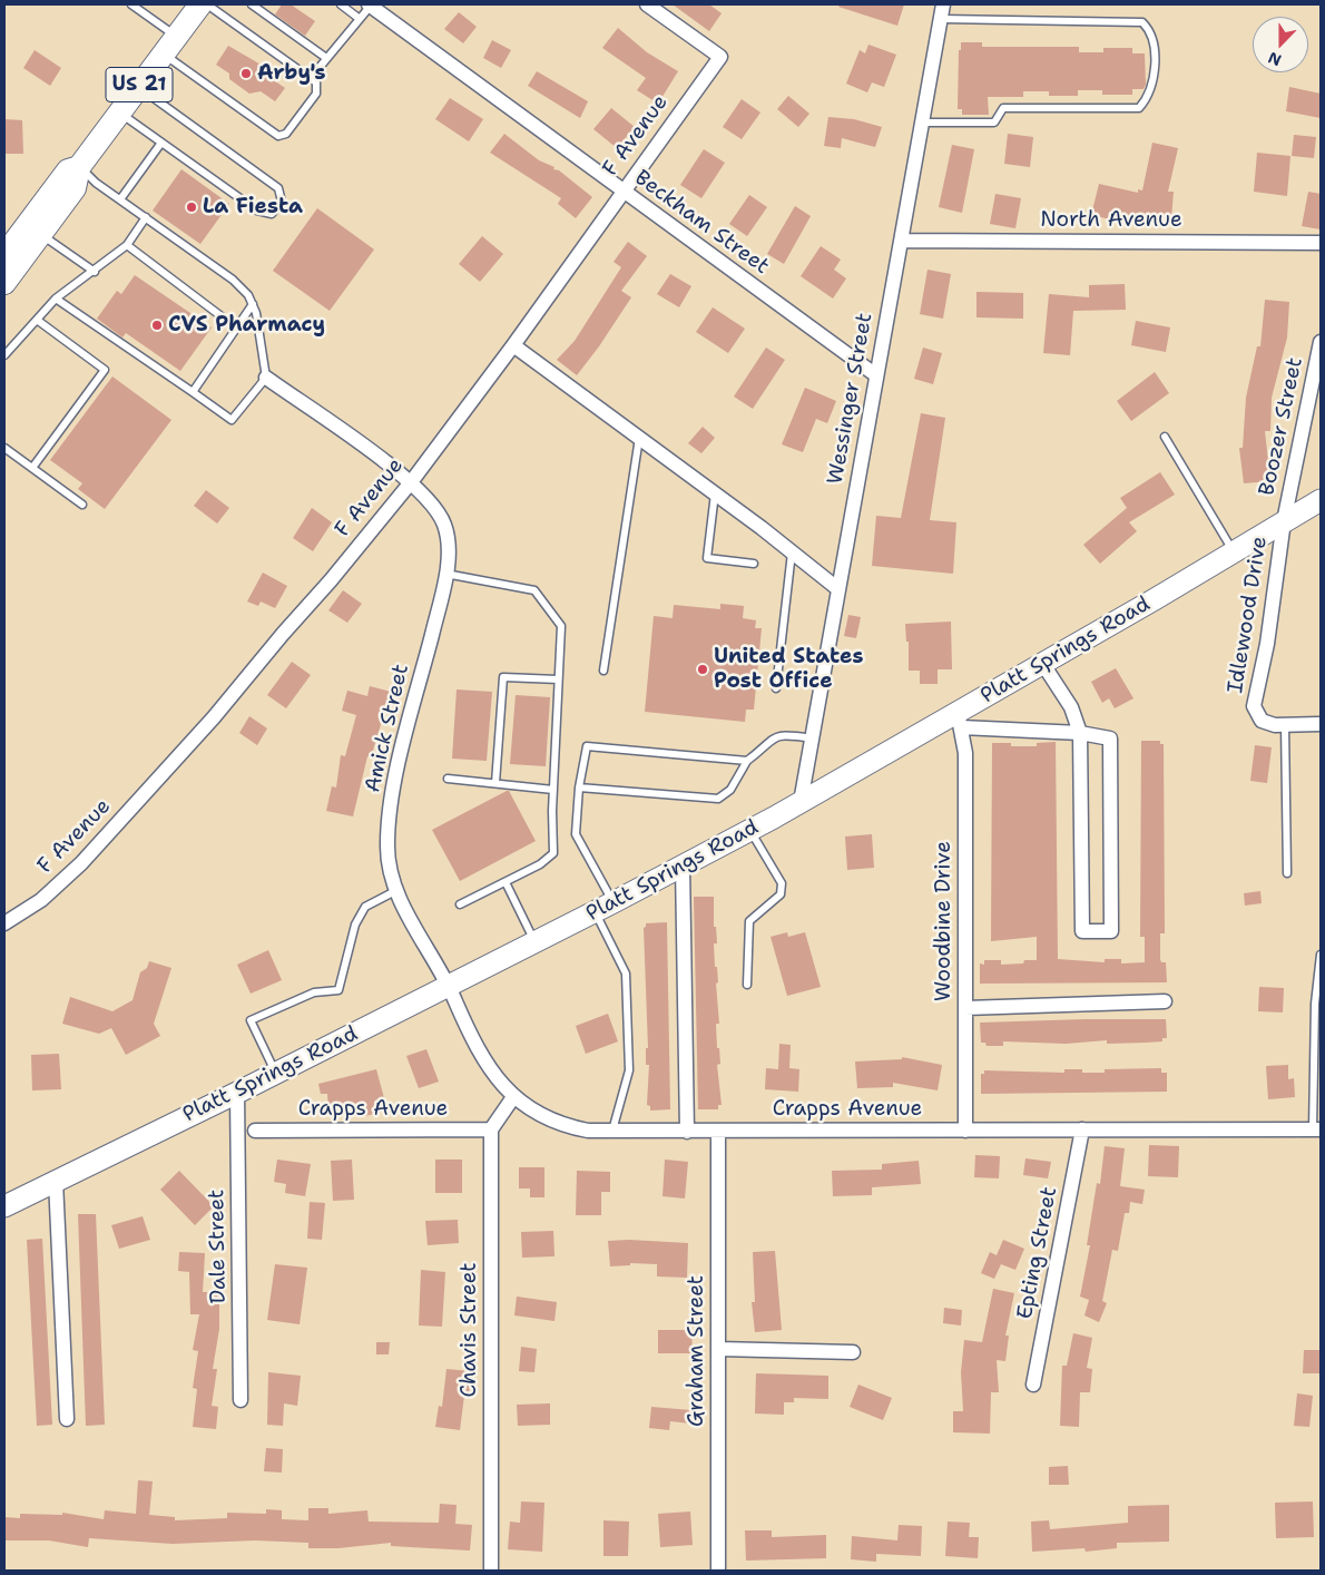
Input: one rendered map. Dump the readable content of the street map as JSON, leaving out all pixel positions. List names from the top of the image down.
{
  "streets": {
    "main road": ["US 21", "Platt Springs Road"],
    "street": [
      "F Avenue",
      "North Avenue",
      "Beckham Street",
      "Wessinger Street",
      "Boozer Street",
      "Idlewood Drive",
      "Amick Street",
      "Woodbine Drive",
      "Crapps Avenue",
      "Dale Street",
      "Epting Street",
      "Chavis Street",
      "Graham Street"
    ]
  },
  "crossings": [
    ["F Avenue", "Beckham Street"],
    ["F Avenue", "Amick Street"],
    ["North Avenue", "Wessinger Street"],
    ["Beckham Street", "Wessinger Street"],
    ["Wessinger Street", "Platt Springs Road"],
    ["Boozer Street", "Idlewood Drive"],
    ["Boozer Street", "Platt Springs Road"],
    ["Idlewood Drive", "Platt Springs Road"],
    ["Platt Springs Road", "Amick Street"],
    ["Platt Springs Road", "Woodbine Drive"],
    ["Platt Springs Road", "Crapps Avenue"],
    ["Platt Springs Road", "Dale Street"],
    ["Amick Street", "Crapps Avenue"],
    ["Woodbine Drive", "Crapps Avenue"],
    ["Crapps Avenue", "Epting Street"],
    ["Crapps Avenue", "Chavis Street"],
    ["Crapps Avenue", "Graham Street"]
  ],
  "places": [
    "Arby's",
    "La Fiesta",
    "CVS Pharmacy",
    "United States Post Office"
  ],
  "north": "bottom"
}
